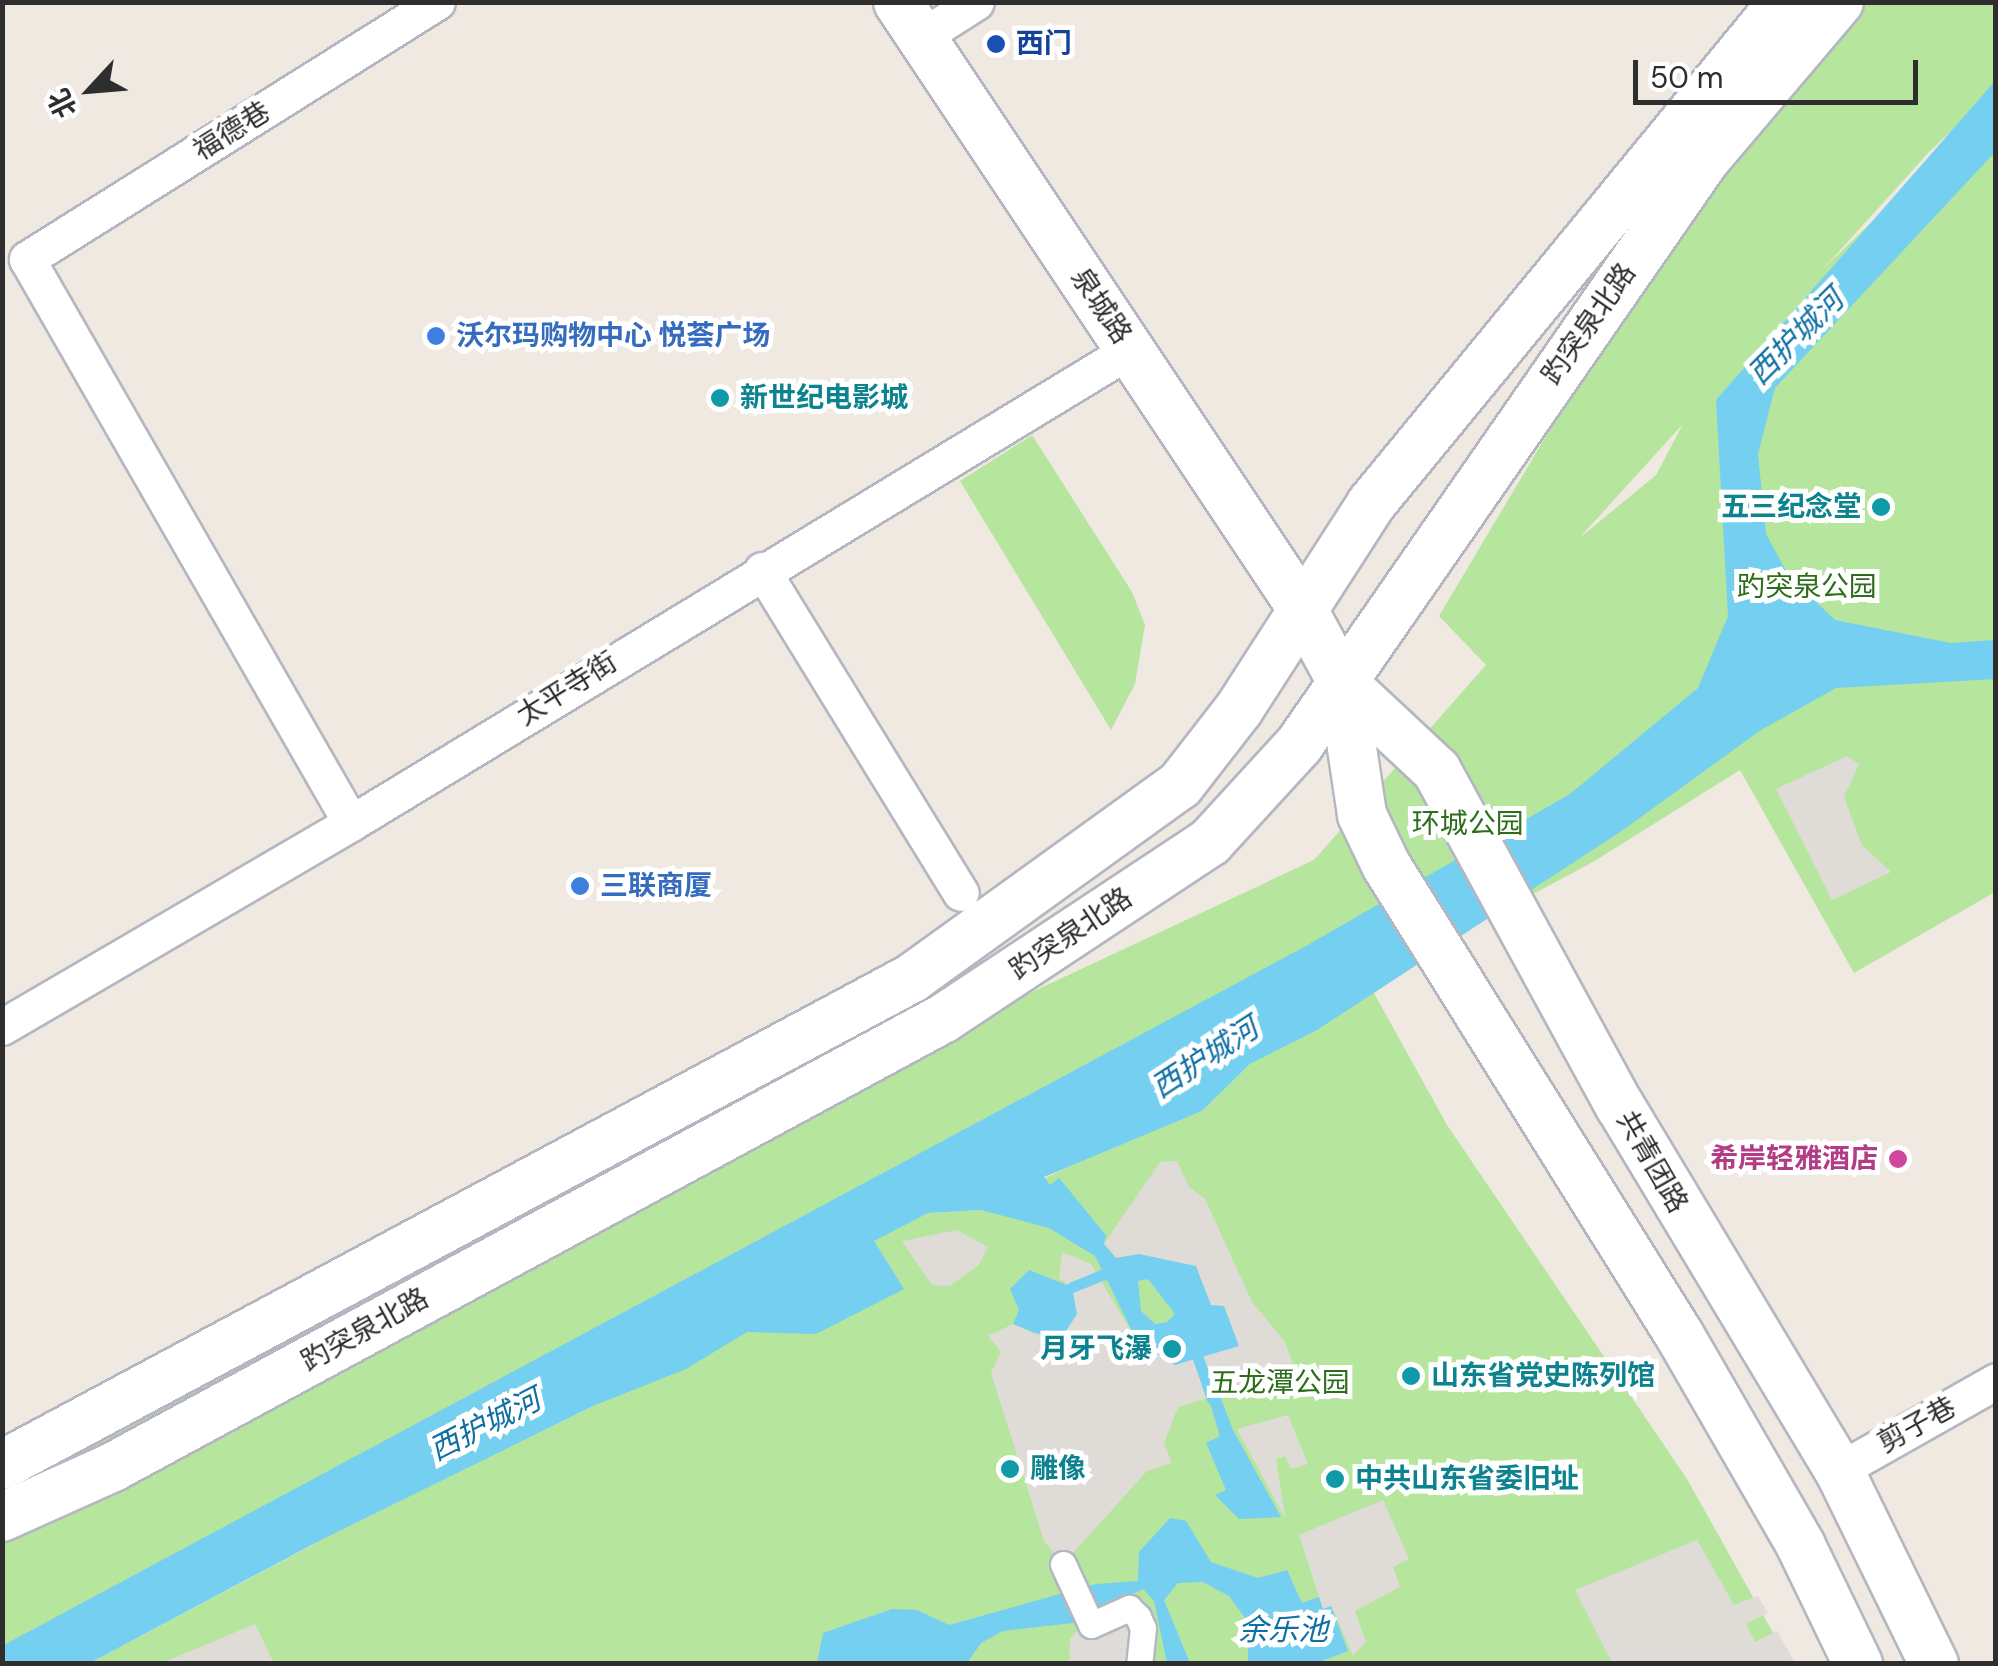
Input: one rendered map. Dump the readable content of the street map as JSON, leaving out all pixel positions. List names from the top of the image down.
{
  "streets": {
    "main road": ["泉城路", "趵突泉北路", "共青团路"],
    "street": ["福德巷", "太平寺街", "剪子巷"]
  },
  "crossings": [
    ["福德巷", "太平寺街"],
    ["泉城路", "趵突泉北路"],
    ["泉城路", "太平寺街"],
    ["泉城路", "共青团路"],
    ["趵突泉北路", "共青团路"],
    ["共青团路", "剪子巷"]
  ],
  "water": ["西护城河", "余乐池"],
  "parks": ["趵突泉公园", "环城公园", "五龙潭公园"],
  "places": [
    "西门",
    "沃尔玛购物中心 悦荟广场",
    "新世纪电影城",
    "五三纪念堂",
    "三联商厦",
    "希岸轻雅酒店",
    "月牙飞瀑",
    "山东省党史陈列馆",
    "雕像",
    "中共山东省委旧址"
  ],
  "scale_bar": "50 m",
  "north": "bottom left"
}
